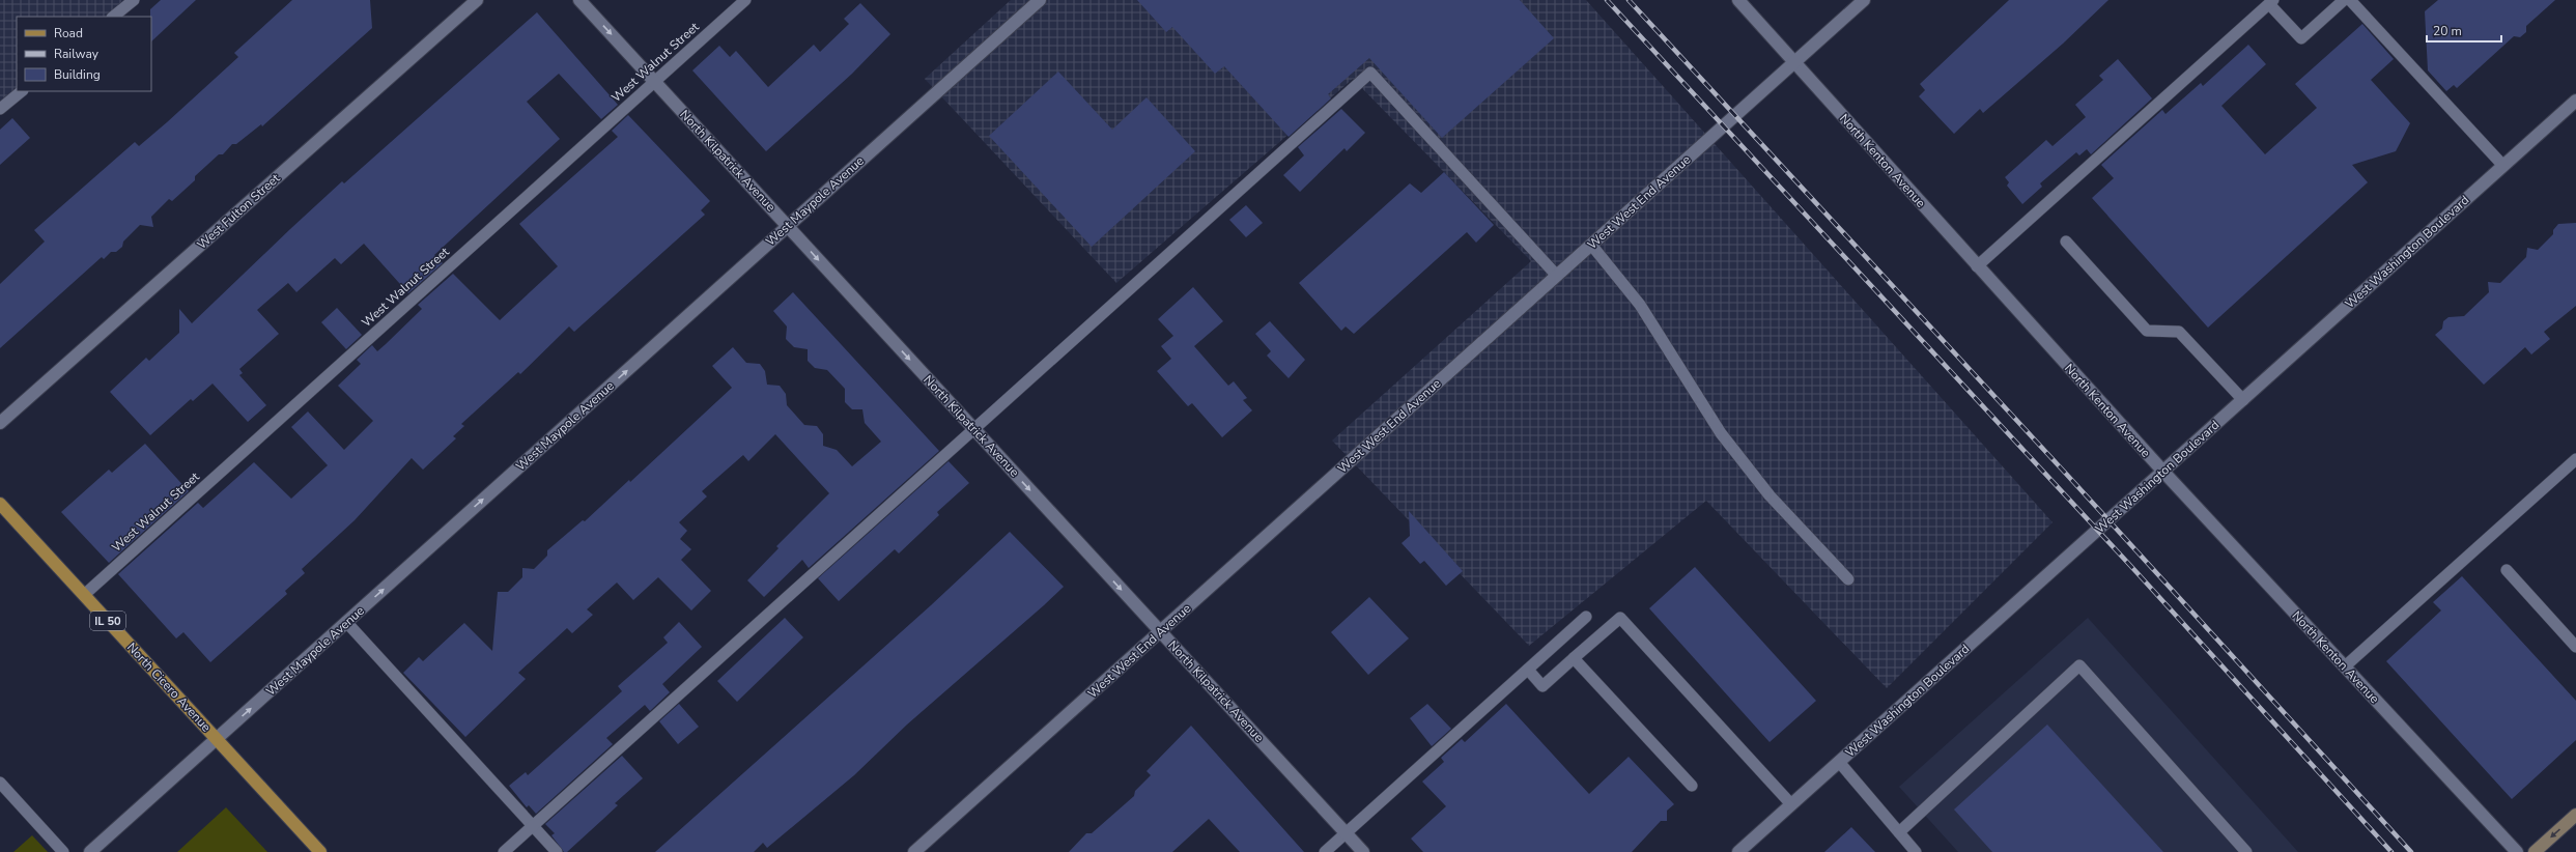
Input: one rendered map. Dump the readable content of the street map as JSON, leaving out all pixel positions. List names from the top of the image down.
{
  "streets": {
    "main road": ["IL 50", "North Cicero Avenue"],
    "street": [
      "North Kilpatrick Avenue",
      "North Kenton Avenue",
      "West Maypole Avenue",
      "West West End Avenue",
      "West Fulton Street",
      "West Washington Boulevard"
    ],
    "lane": ["West Walnut Street"]
  },
  "crossings": [
    ["West Walnut Street", "North Kilpatrick Avenue"],
    ["West Walnut Street", "North Cicero Avenue"],
    ["North Kilpatrick Avenue", "West Maypole Avenue"],
    ["North Kilpatrick Avenue", "West West End Avenue"],
    ["North Kenton Avenue", "West West End Avenue"],
    ["North Kenton Avenue", "West Washington Boulevard"],
    ["West Maypole Avenue", "North Cicero Avenue"]
  ],
  "one_way": ["North Kilpatrick Avenue", "West Maypole Avenue"],
  "legend": ["Road", "Railway", "Building"],
  "scale_bar": "20 m"
}
